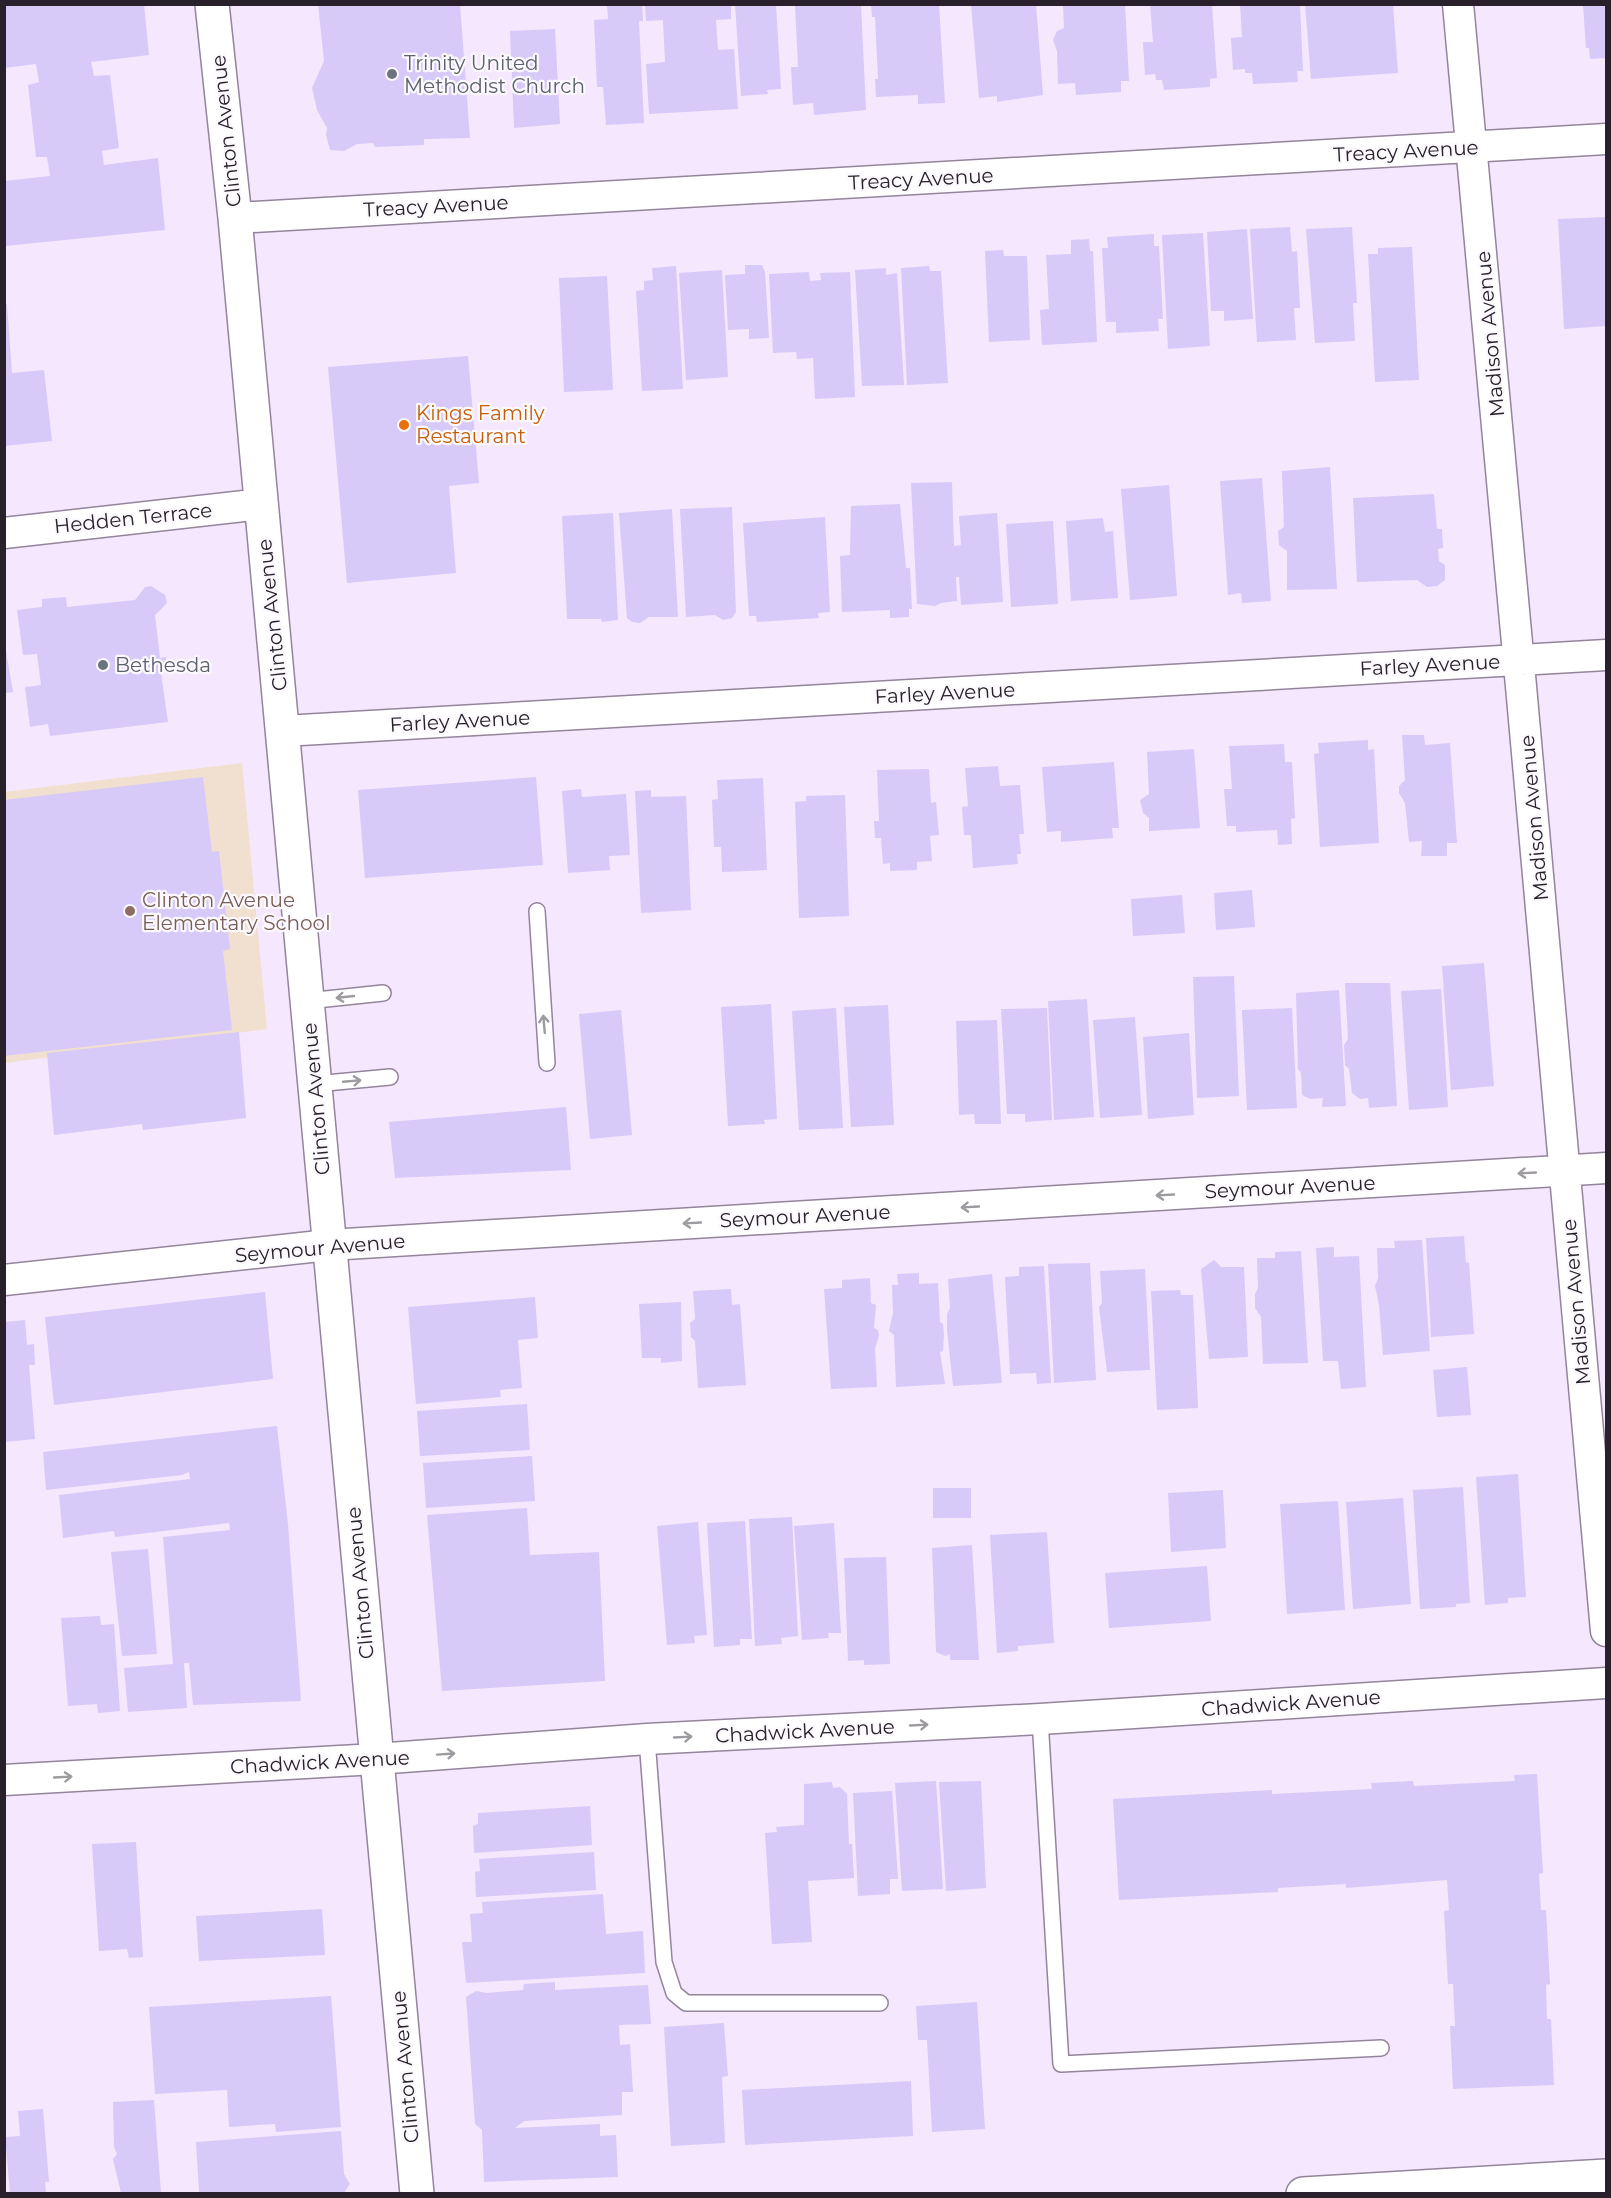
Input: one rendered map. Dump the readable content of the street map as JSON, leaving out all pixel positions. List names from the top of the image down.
{
  "streets": {
    "main road": ["Clinton Avenue"],
    "street": [
      "Treacy Avenue",
      "Madison Avenue",
      "Hedden Terrace",
      "Farley Avenue",
      "Seymour Avenue",
      "Chadwick Avenue"
    ]
  },
  "crossings": [
    ["Clinton Avenue", "Treacy Avenue"],
    ["Clinton Avenue", "Hedden Terrace"],
    ["Clinton Avenue", "Farley Avenue"],
    ["Clinton Avenue", "Seymour Avenue"],
    ["Clinton Avenue", "Chadwick Avenue"],
    ["Treacy Avenue", "Madison Avenue"],
    ["Madison Avenue", "Farley Avenue"],
    ["Madison Avenue", "Seymour Avenue"]
  ],
  "one_way": ["Seymour Avenue", "Chadwick Avenue"],
  "places": [
    "Trinity United Methodist Church",
    "Kings Family Restaurant",
    "Bethesda",
    "Clinton Avenue Elementary School"
  ]
}
